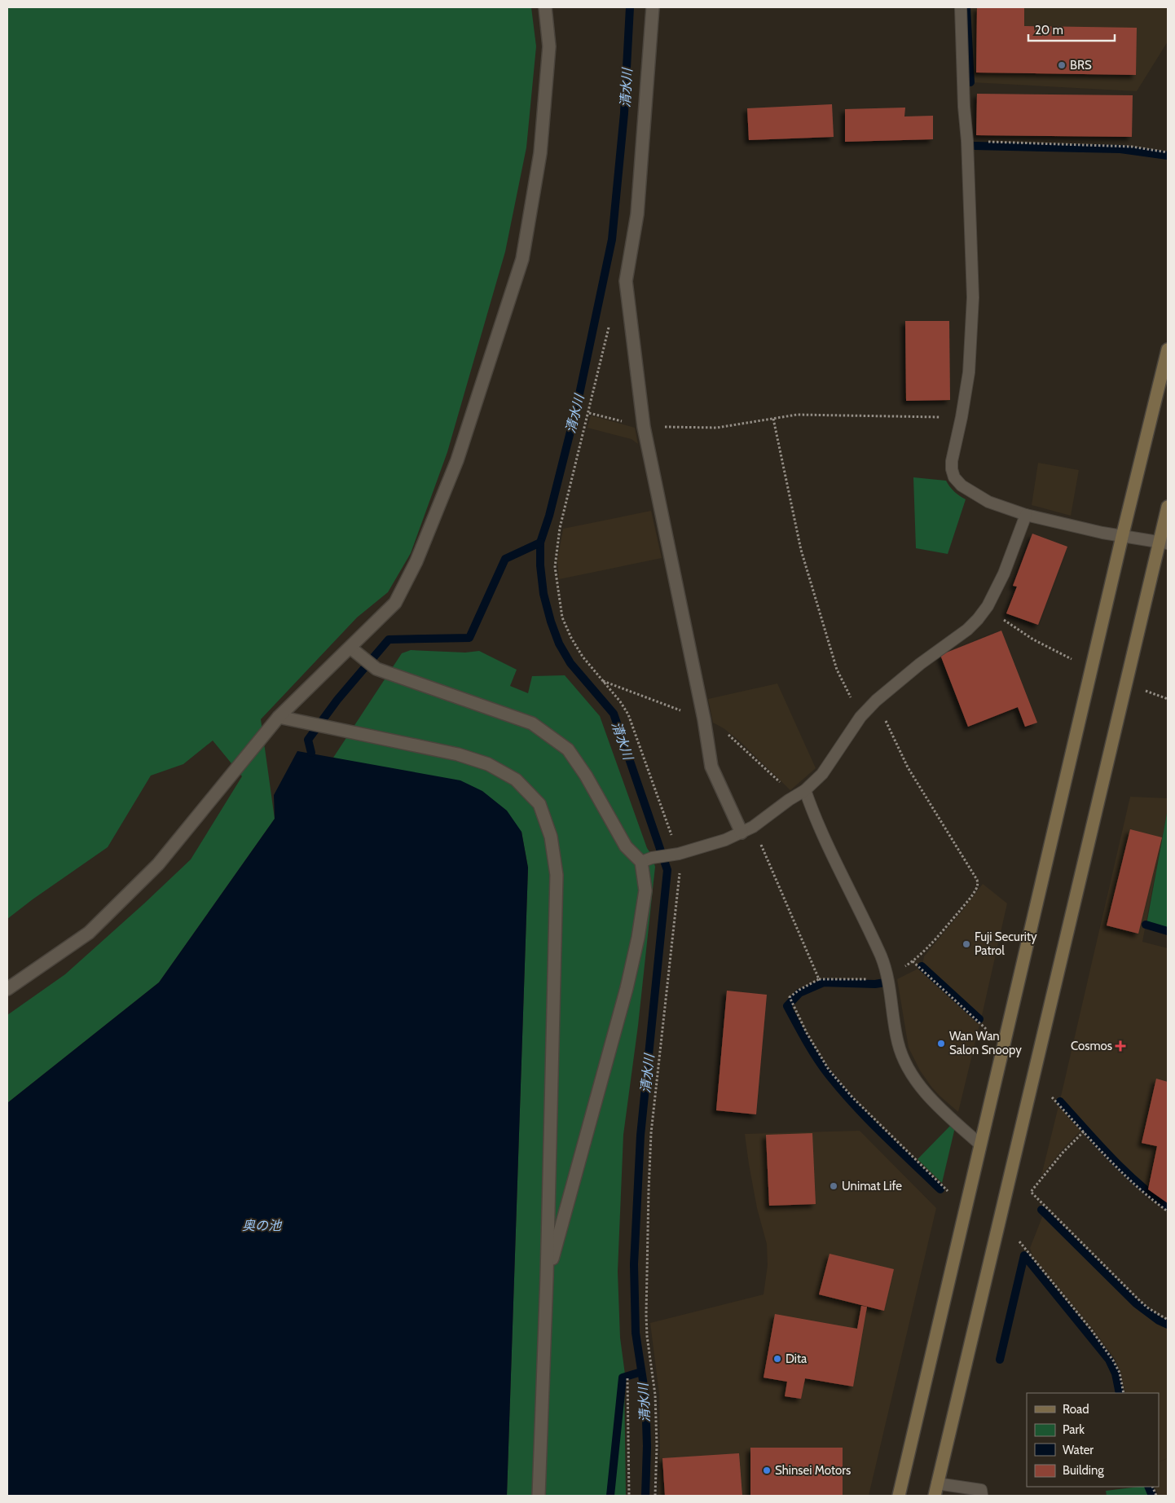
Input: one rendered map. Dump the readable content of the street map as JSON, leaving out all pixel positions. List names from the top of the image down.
{
  "water": ["清水川", "奥の池"],
  "places": {
    "other": [
      "BRS",
      "Fuji Security Patrol",
      "Wan Wan Salon Snoopy",
      "Unimat Life",
      "Dita",
      "Shinsei Motors"
    ],
    "health": ["Cosmos"]
  },
  "legend": [
    "Road",
    "Park",
    "Water",
    "Building"
  ],
  "scale_bar": "20 m"
}
